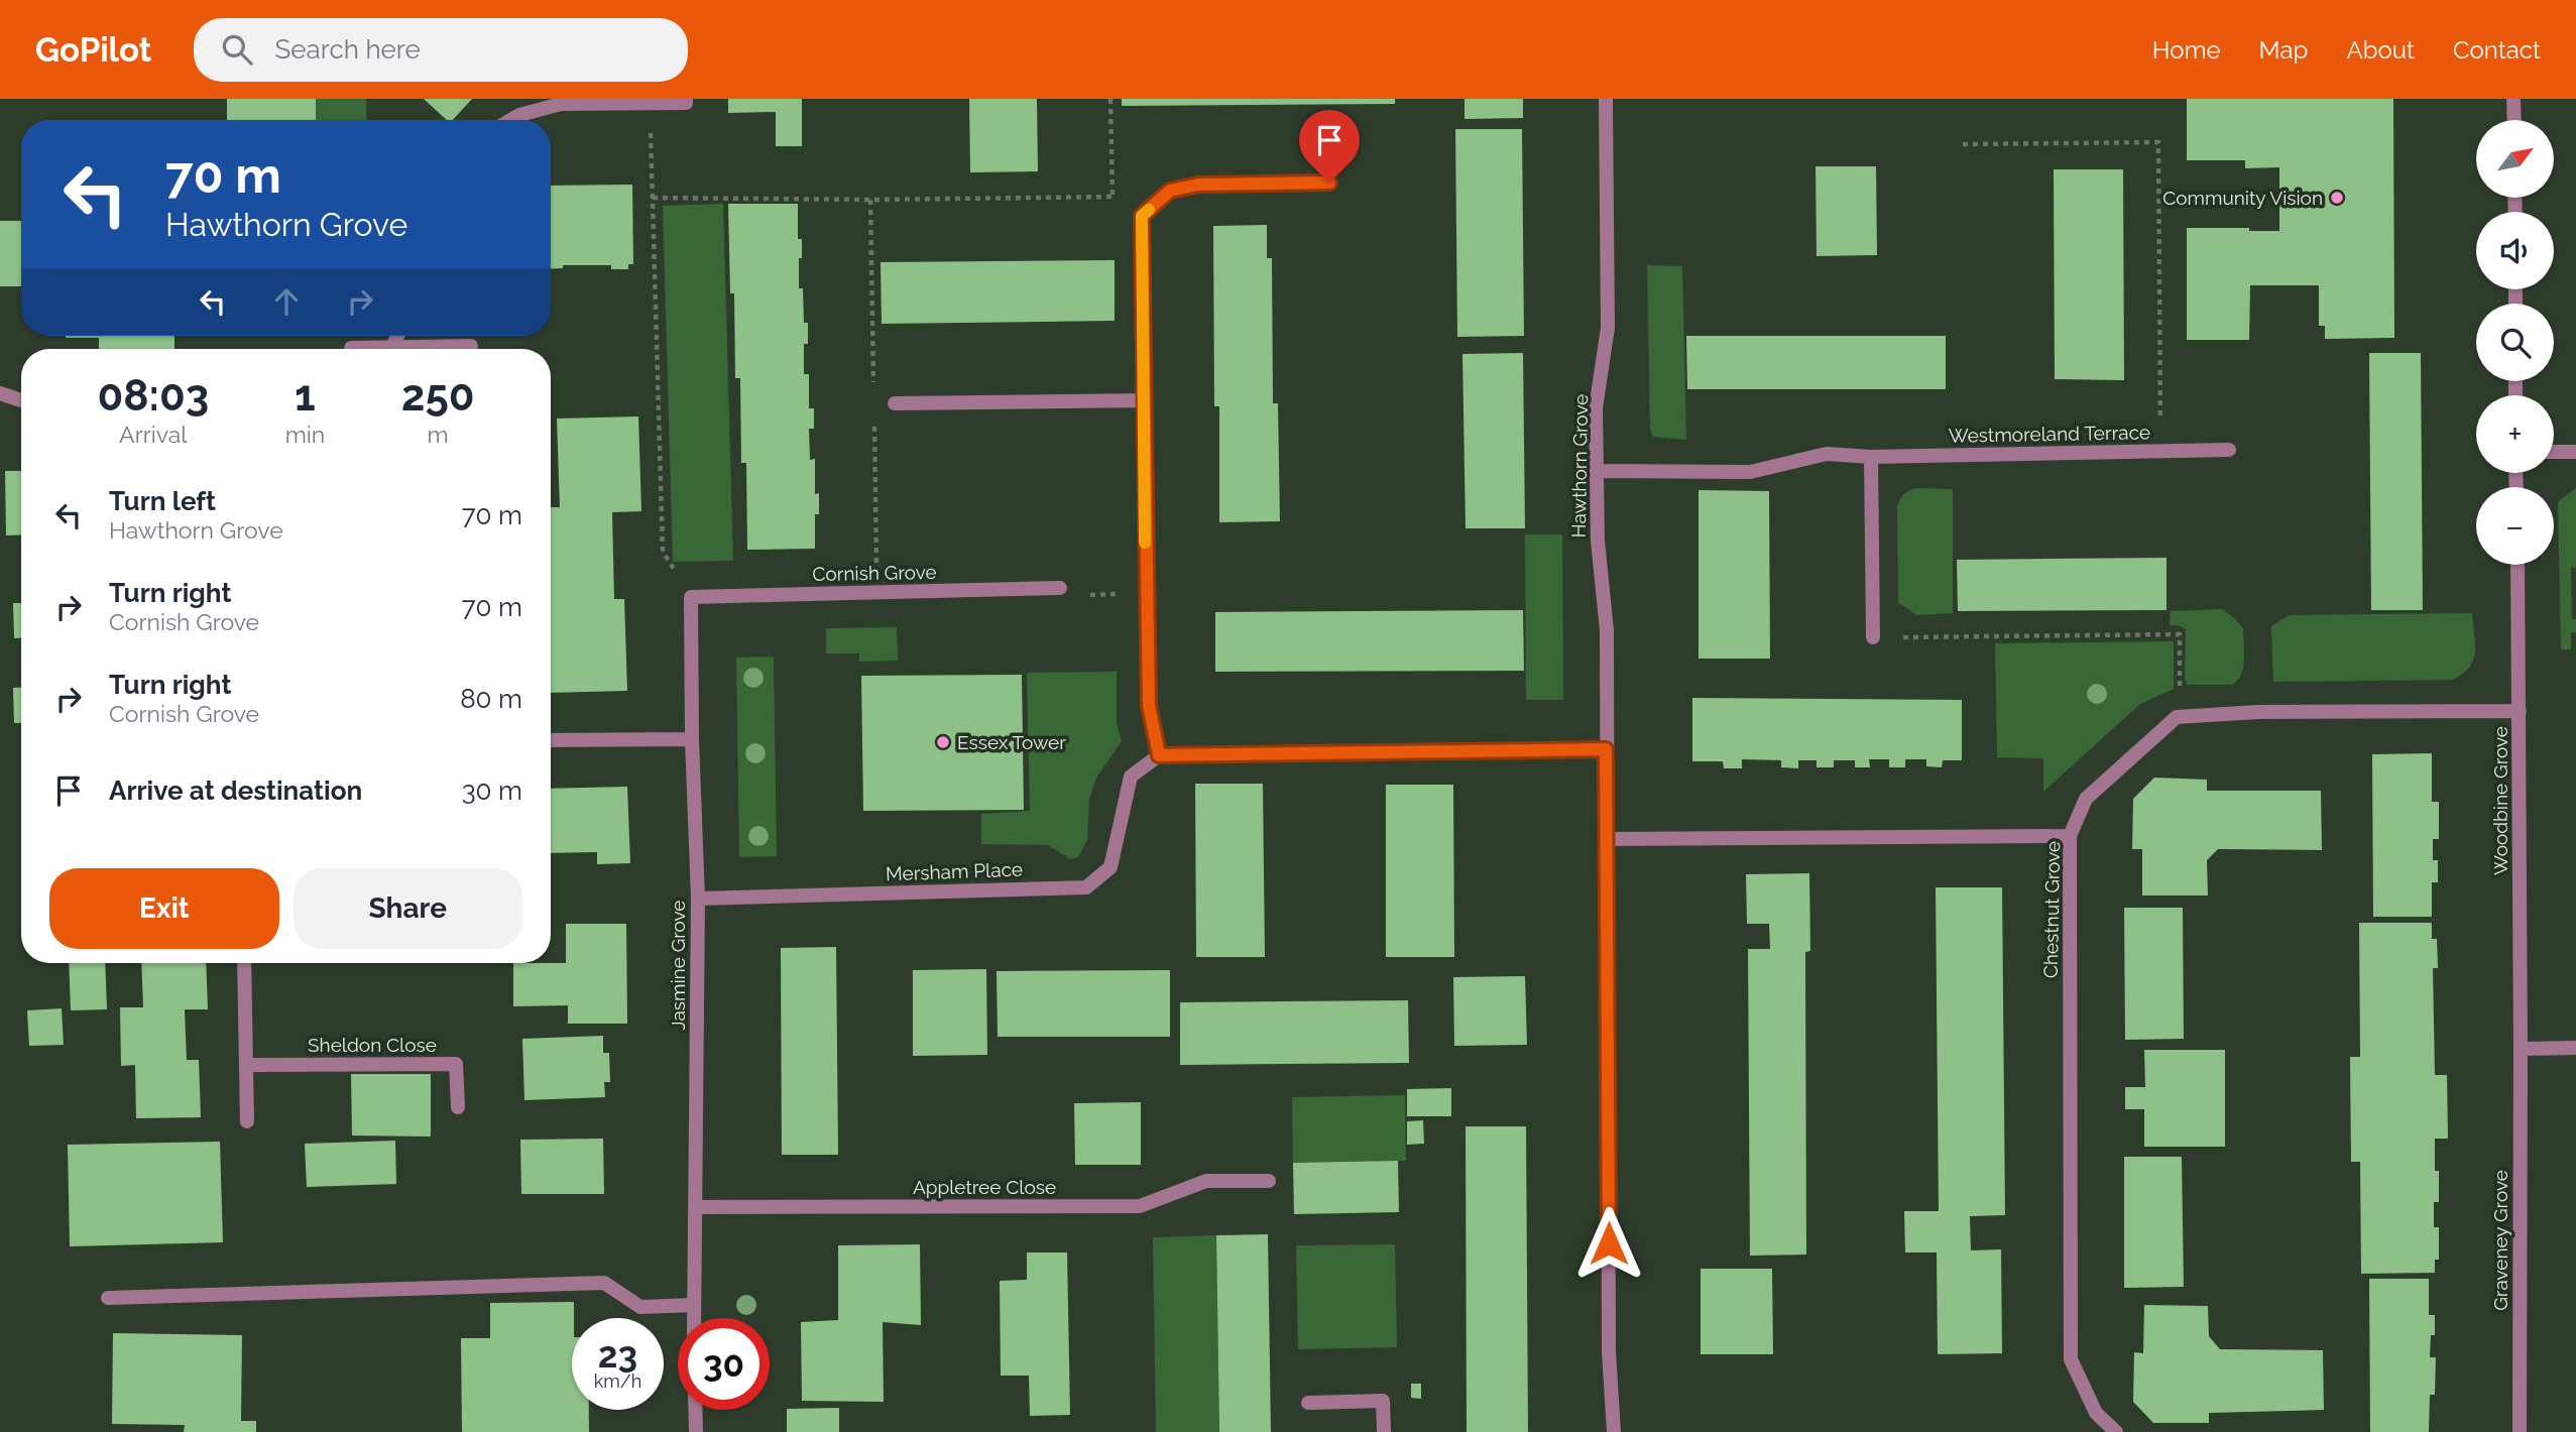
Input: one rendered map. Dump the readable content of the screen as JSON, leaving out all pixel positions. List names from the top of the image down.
{
  "streets": {
    "street": [
      "Westmoreland Terrace",
      "Hawthorn Grove",
      "Cornish Grove",
      "Woodbine Grove",
      "Mersham Place",
      "Chestnut Grove",
      "Jasmine Grove",
      "Sheldon Close",
      "Appletree Close",
      "Graveney Grove"
    ]
  },
  "crossings": [
    ["Westmoreland Terrace", "Hawthorn Grove"],
    ["Cornish Grove", "Jasmine Grove"],
    ["Woodbine Grove", "Graveney Grove"],
    ["Mersham Place", "Jasmine Grove"],
    ["Jasmine Grove", "Appletree Close"]
  ],
  "places": ["Community Vision", "Essex Tower"],
  "north": "top right",
  "page": {
    "header": "GoPilot",
    "search": "Search here",
    "nav": [
      "Home",
      "Map",
      "About",
      "Contact"
    ],
    "map_buttons": ["+", "−"],
    "turn": ["70 m", "Hawthorn Grove"],
    "eta": [
      "08:03",
      "Arrival",
      "1",
      "min",
      "250",
      "m"
    ],
    "list": [
      {
        "name": "Turn left",
        "note": "Hawthorn Grove",
        "value": "70 m"
      },
      {
        "name": "Turn right",
        "note": "Cornish Grove",
        "value": "70 m"
      },
      {
        "name": "Turn right",
        "note": "Cornish Grove",
        "value": "80 m"
      },
      {
        "name": "Arrive at destination",
        "value": "30 m"
      }
    ],
    "buttons": ["Exit", "Share"],
    "speed": "23 km/h",
    "limit": "30"
  }
}
